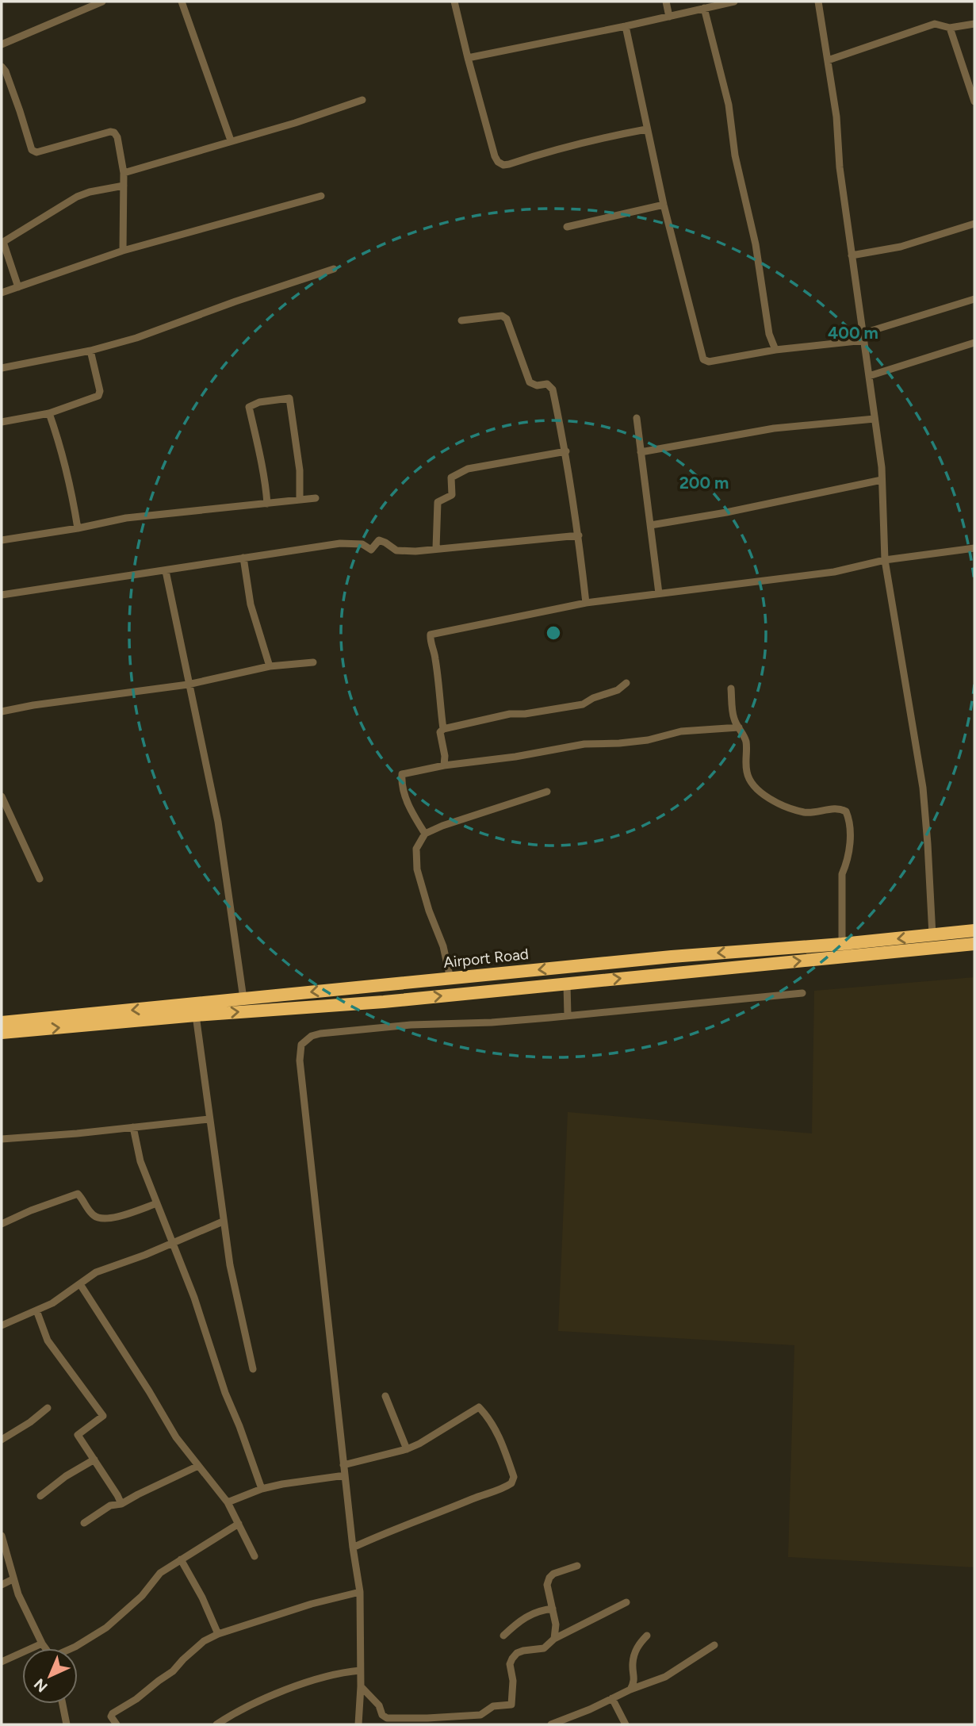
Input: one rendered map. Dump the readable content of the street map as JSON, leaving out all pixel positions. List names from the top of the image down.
{
  "streets": {
    "highway": ["Airport Road"]
  },
  "north": "bottom left",
  "rings": ["400 m", "200 m"]
}
